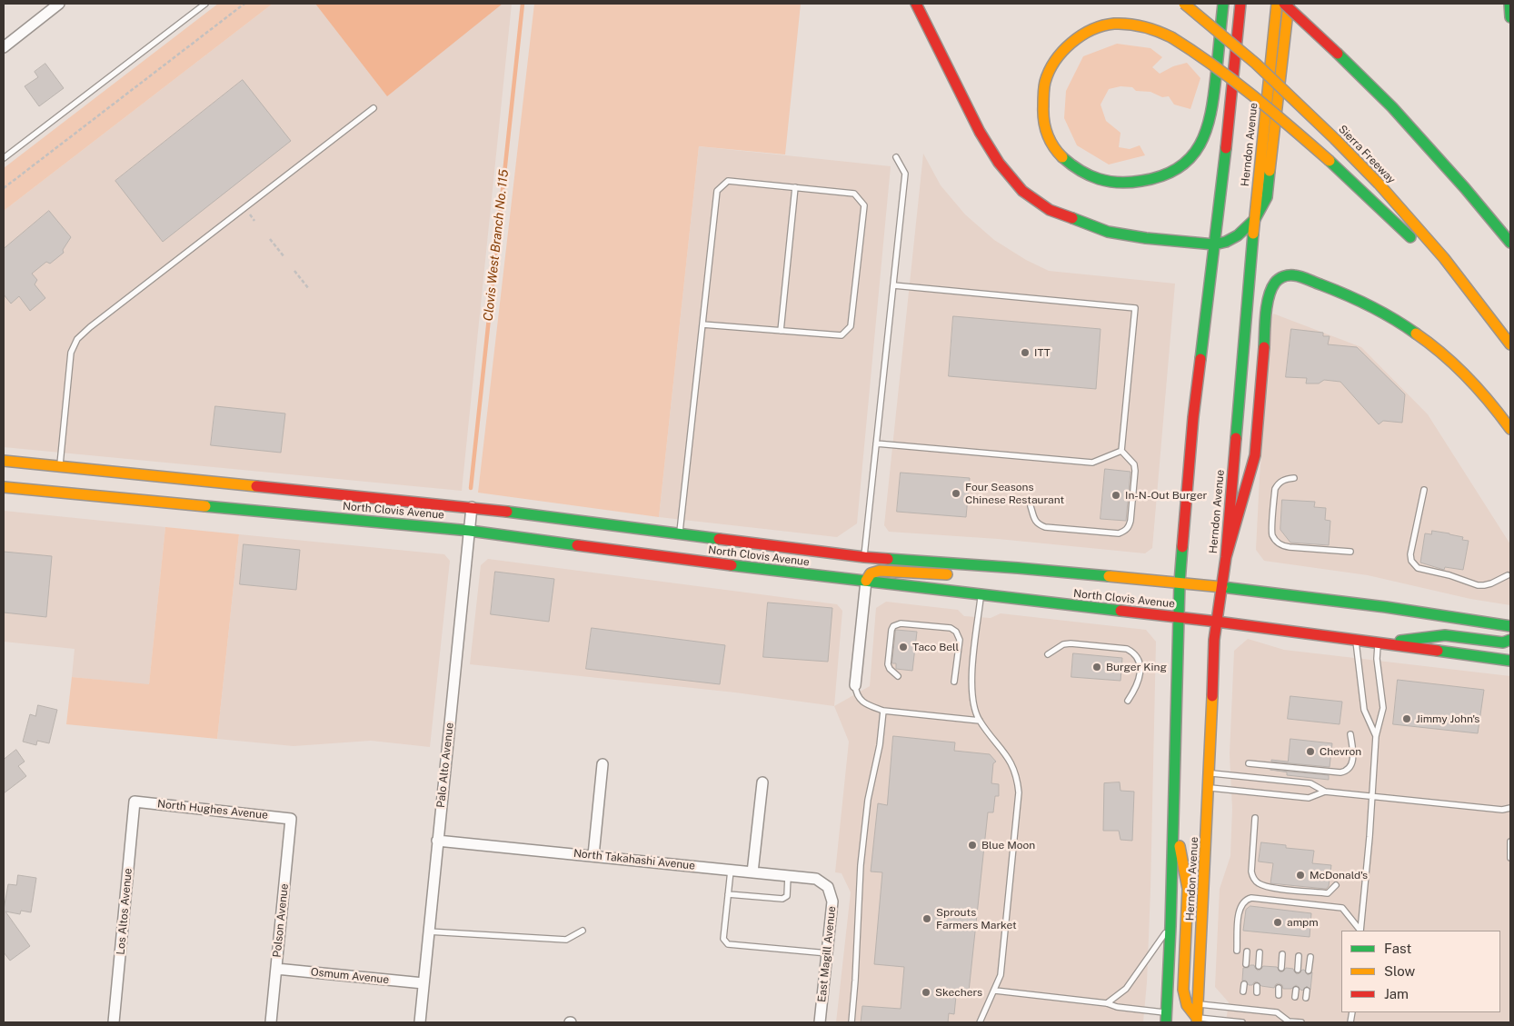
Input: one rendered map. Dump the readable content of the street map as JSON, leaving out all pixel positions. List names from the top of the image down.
{
  "streets": {
    "main road": ["Herndon Avenue", "Sierra Freeway", "North Clovis Avenue"],
    "street": [
      "Palo Alto Avenue",
      "North Hughes Avenue",
      "North Takahashi Avenue",
      "Los Altos Avenue",
      "Polson Avenue",
      "East Magill Avenue",
      "Osmum Avenue"
    ]
  },
  "crossings": [
    ["Herndon Avenue", "North Clovis Avenue"],
    ["North Clovis Avenue", "Palo Alto Avenue"],
    ["Palo Alto Avenue", "North Takahashi Avenue"],
    ["Palo Alto Avenue", "Osmum Avenue"],
    ["North Hughes Avenue", "Los Altos Avenue"],
    ["North Hughes Avenue", "Polson Avenue"],
    ["North Takahashi Avenue", "East Magill Avenue"],
    ["Polson Avenue", "Osmum Avenue"]
  ],
  "water": ["Clovis West Branch No. 115"],
  "places": [
    "ITT",
    "Four Seasons Chinese Restaurant",
    "In-N-Out Burger",
    "Taco Bell",
    "Burger King",
    "Jimmy John's",
    "Chevron",
    "Blue Moon",
    "McDonald's",
    "Sprouts Farmers Market",
    "ampm",
    "Skechers"
  ],
  "legend": ["Fast", "Slow", "Jam"]
}
